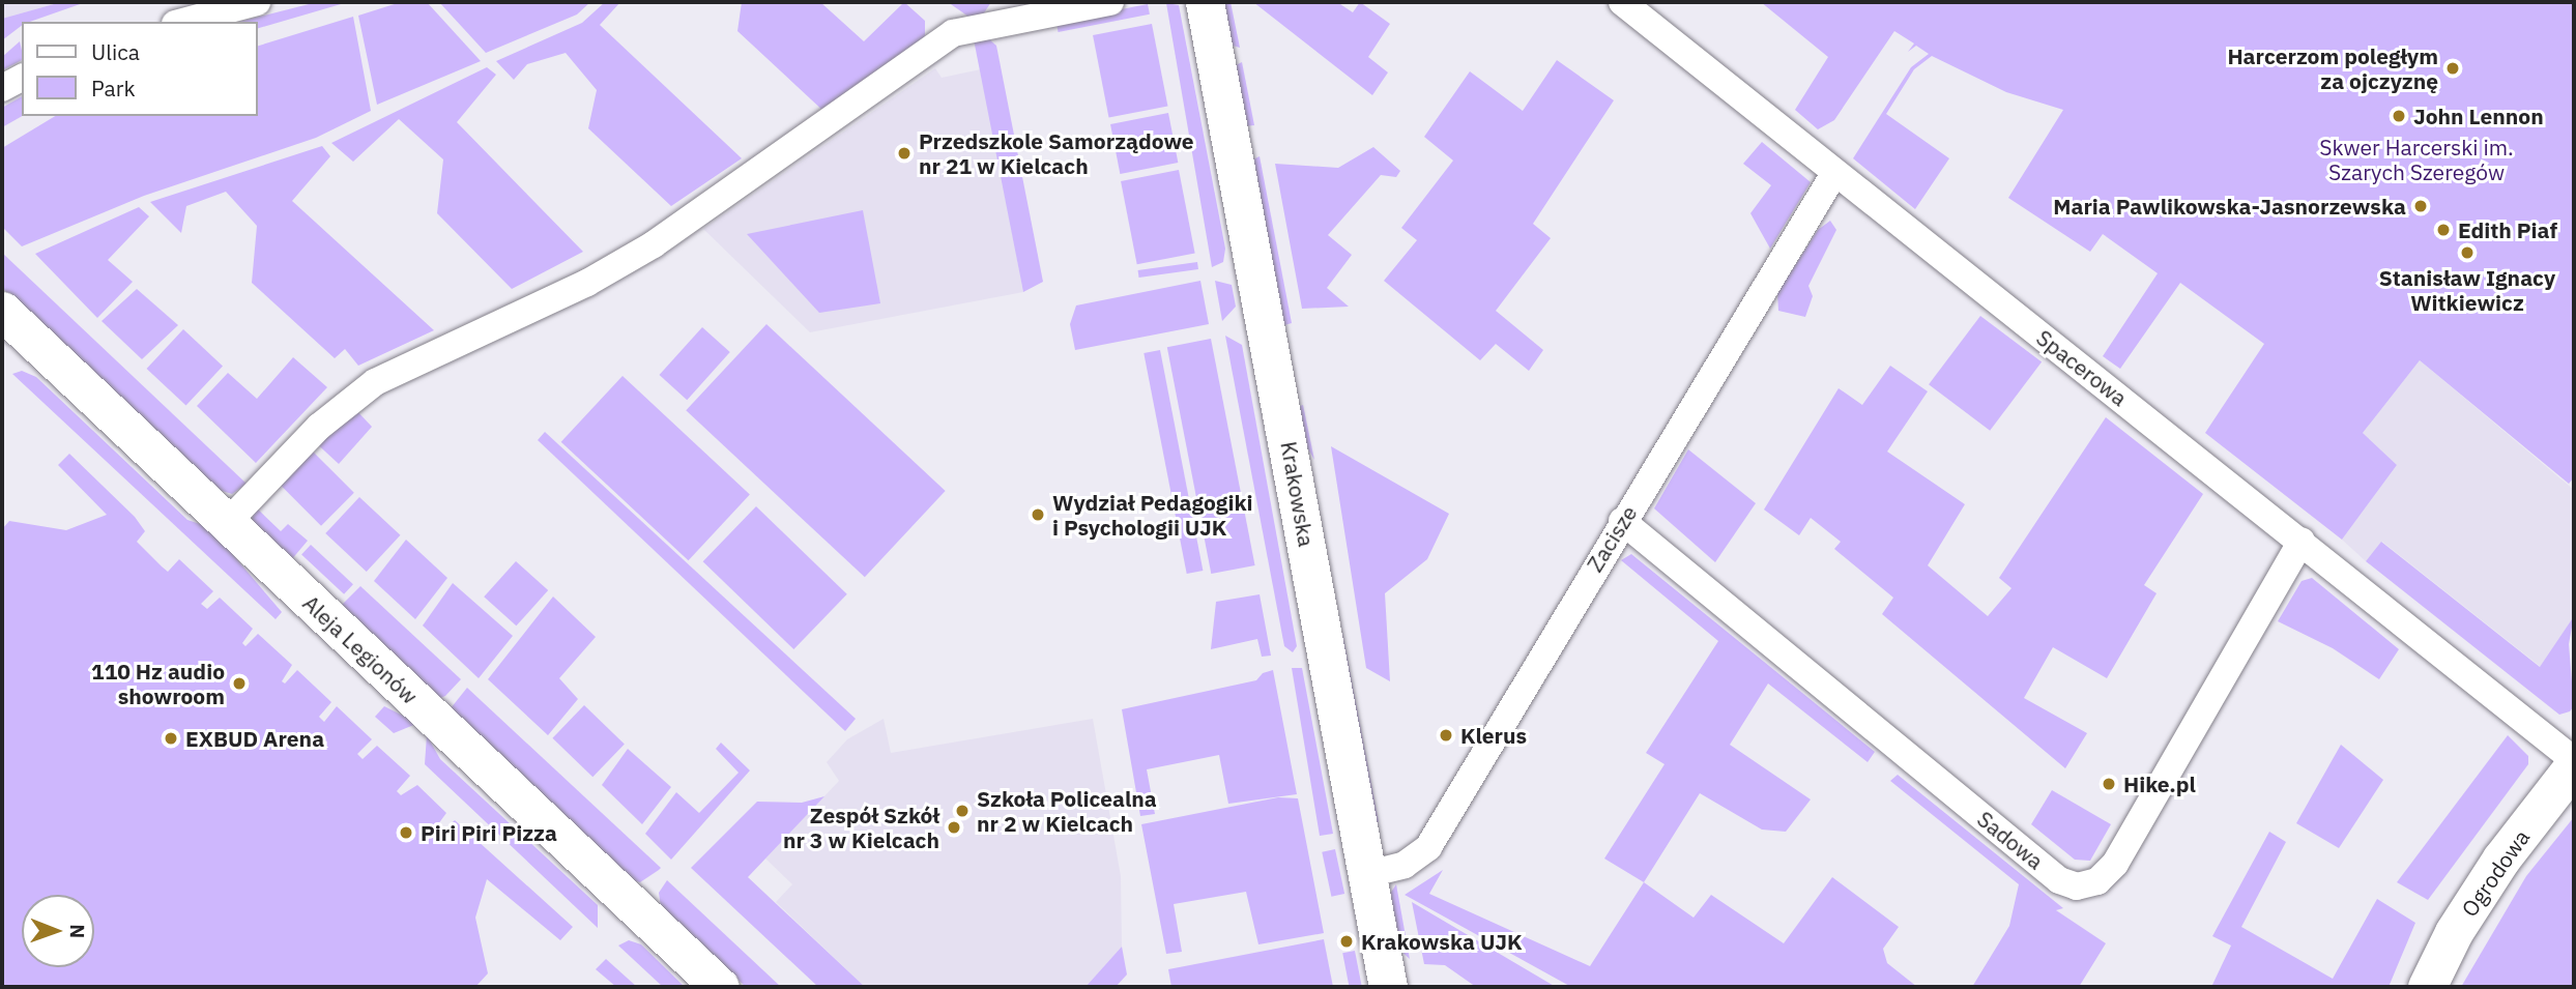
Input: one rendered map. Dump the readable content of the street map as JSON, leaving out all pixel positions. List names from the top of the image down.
{
  "streets": {
    "street": [
      "Spacerowa",
      "Krakowska",
      "Zacisze",
      "Aleja Legionów",
      "Sadowa",
      "Ogrodowa"
    ]
  },
  "crossings": [
    ["Spacerowa", "Zacisze"],
    ["Spacerowa", "Sadowa"],
    ["Krakowska", "Zacisze"],
    ["Zacisze", "Sadowa"]
  ],
  "parks": ["Skwer Harcerski im. Szarych Szeregów"],
  "places": [
    "Harcerzom poległym za ojczyznę",
    "John Lennon",
    "Przedszkole Samorządowe nr 21 w Kielcach",
    "Maria Pawlikowska-Jasnorzewska",
    "Edith Piaf",
    "Stanisław Ignacy Witkiewicz",
    "Wydział Pedagogiki i Psychologii UJK",
    "110 Hz audio showroom",
    "Klerus",
    "EXBUD Arena",
    "Hike.pl",
    "Szkoła Policealna nr 2 w Kielcach",
    "Zespół Szkół nr 3 w Kielcach",
    "Piri Piri Pizza",
    "Krakowska UJK"
  ],
  "legend": ["Ulica", "Park"],
  "north": "right"
}
